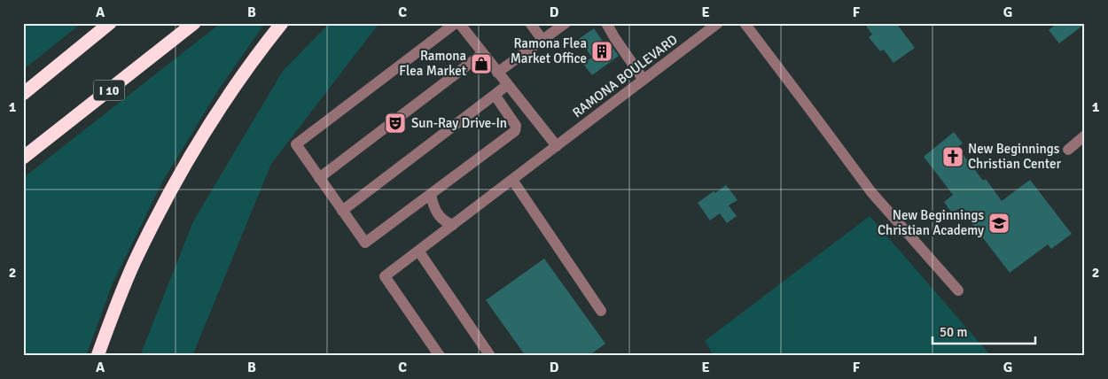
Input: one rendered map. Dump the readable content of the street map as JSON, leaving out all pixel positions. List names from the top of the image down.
{
  "streets": {
    "highway": ["I 10"],
    "street": ["RAMONA BOULEVARD"]
  },
  "places": {
    "building": ["Ramona Flea Market Office"],
    "shop": ["Ramona Flea Market"],
    "theatre": ["Sun-Ray Drive-In"],
    "church": ["New Beginnings Christian Center"],
    "school or university": ["New Beginnings Christian Academy"]
  },
  "scale_bar": "50 m",
  "grid": {
    "columns": [
      "A",
      "B",
      "C",
      "D",
      "E",
      "F",
      "G"
    ],
    "rows": ["1", "2"]
  }
}
